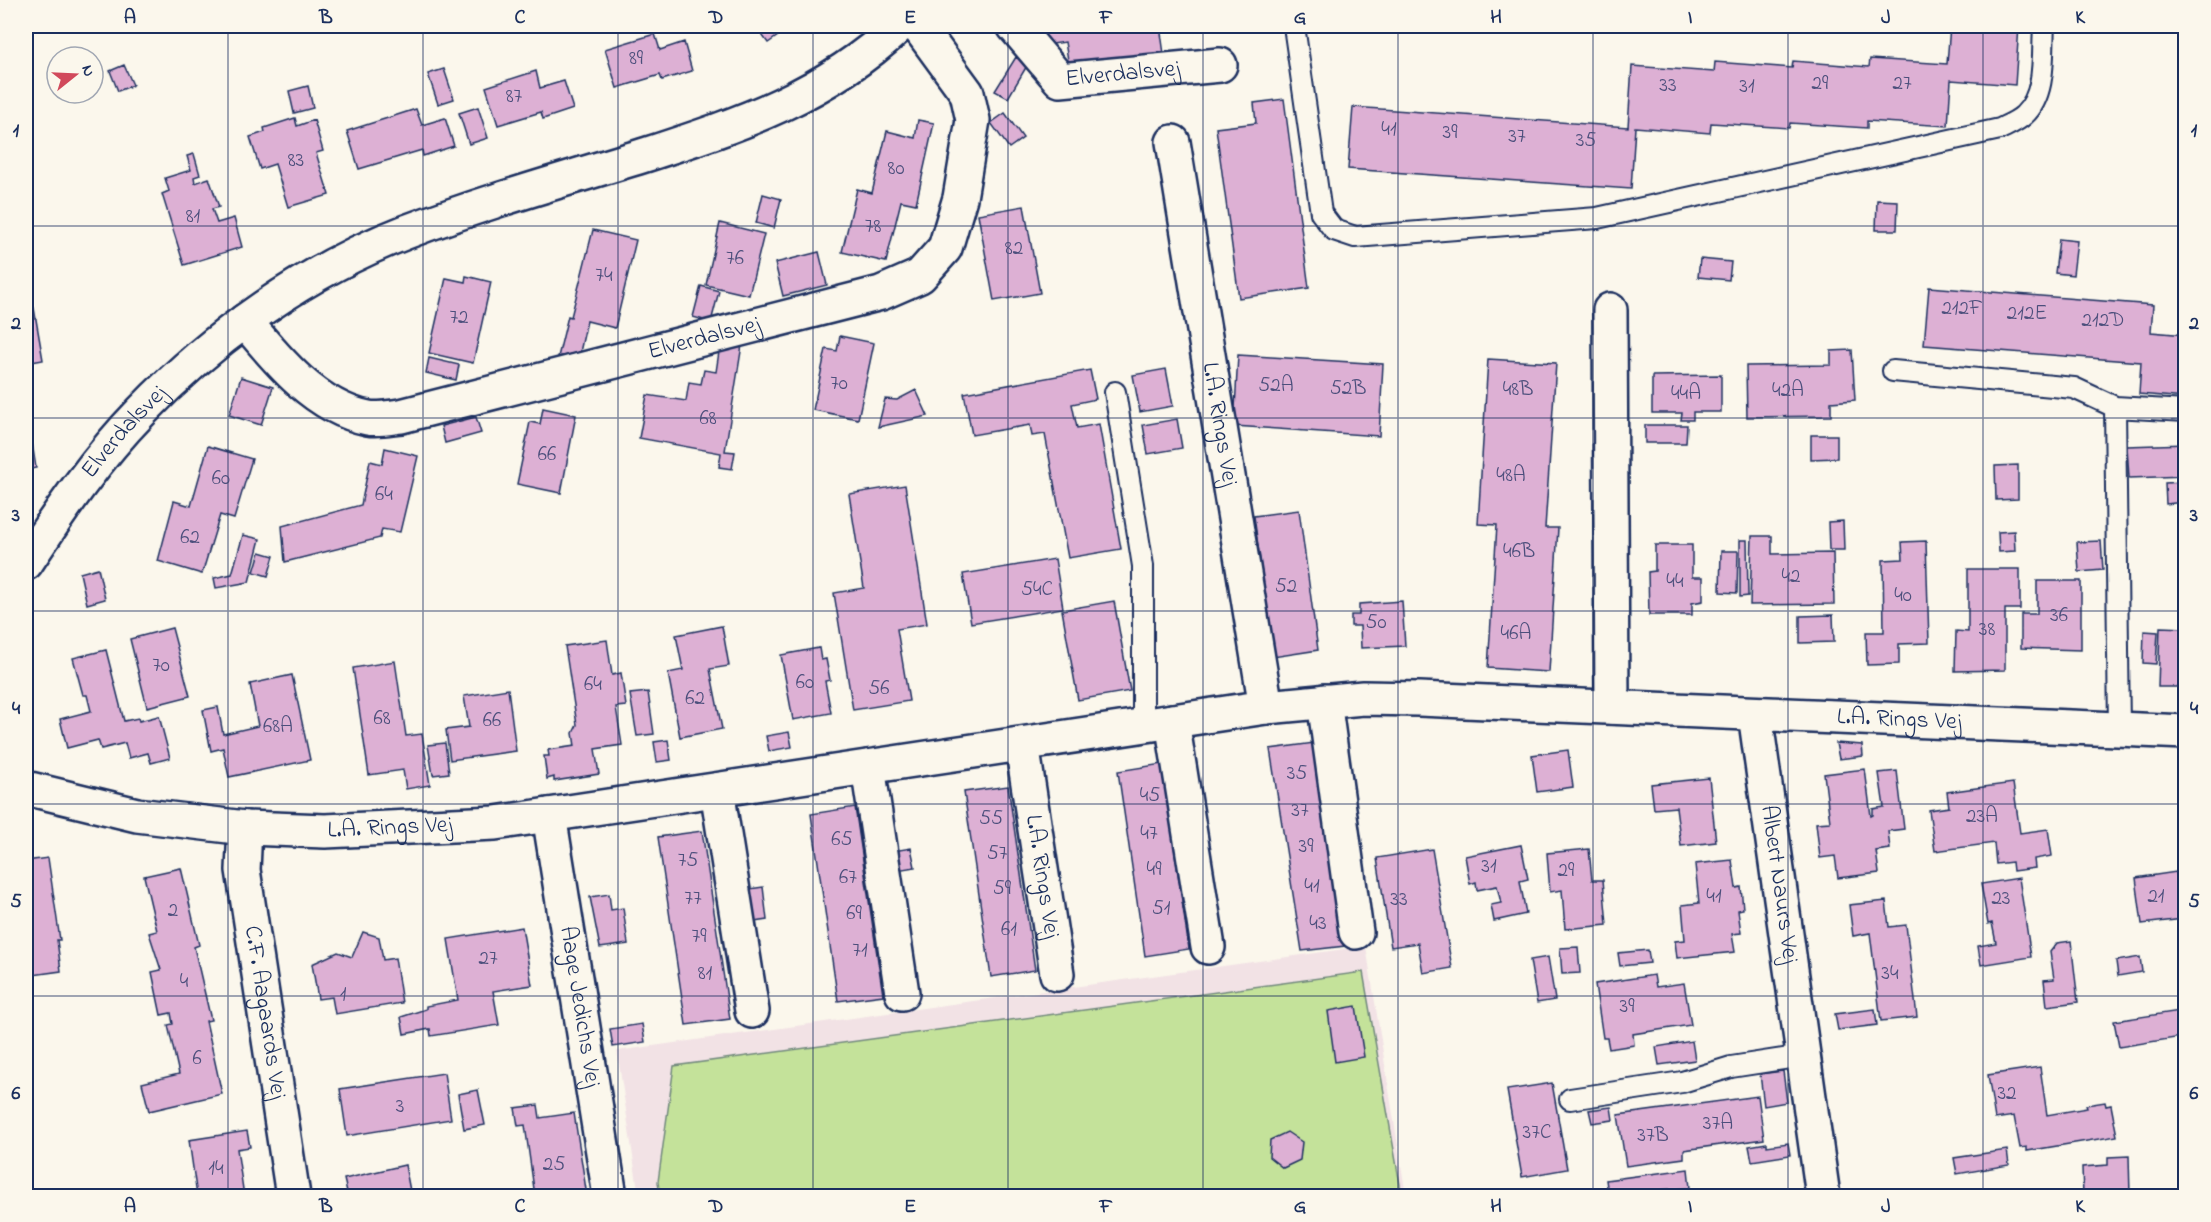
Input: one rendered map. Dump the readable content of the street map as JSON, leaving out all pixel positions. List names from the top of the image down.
{
  "streets": {
    "street": [
      "Elverdalsvej",
      "L.A. Rings Vej",
      "Albert Naurs Vej",
      "Aage Jedichs Vej",
      "C.F. Aagaards Vej"
    ]
  },
  "crossings": [
    ["L.A. Rings Vej", "Albert Naurs Vej"],
    ["L.A. Rings Vej", "Aage Jedichs Vej"],
    ["L.A. Rings Vej", "C.F. Aagaards Vej"]
  ],
  "house_numbers": [
    "89",
    "29",
    "27",
    "33",
    "31",
    "87",
    "41",
    "39",
    "37",
    "35",
    "83",
    "80",
    "81",
    "78",
    "82",
    "76",
    "74",
    "212F",
    "212E",
    "72",
    "212D",
    "70",
    "52A",
    "52B",
    "48B",
    "42A",
    "44A",
    "68",
    "66",
    "48A",
    "60",
    "64",
    "62",
    "46B",
    "42",
    "44",
    "52",
    "54C",
    "40",
    "36",
    "50",
    "38",
    "46A",
    "70",
    "60",
    "64",
    "56",
    "62",
    "68",
    "66",
    "68A",
    "35",
    "45",
    "37",
    "23A",
    "55",
    "47",
    "65",
    "39",
    "57",
    "75",
    "31",
    "49",
    "29",
    "67",
    "41",
    "59",
    "41",
    "21",
    "77",
    "23",
    "33",
    "51",
    "2",
    "69",
    "43",
    "61",
    "79",
    "71",
    "27",
    "81",
    "34",
    "4",
    "1",
    "39",
    "6",
    "32",
    "3",
    "37A",
    "37C",
    "37B",
    "25",
    "14"
  ],
  "north": "right",
  "grid": {
    "columns": [
      "A",
      "B",
      "C",
      "D",
      "E",
      "F",
      "G",
      "H",
      "I",
      "J",
      "K"
    ],
    "rows": [
      "1",
      "2",
      "3",
      "4",
      "5",
      "6"
    ]
  }
}
